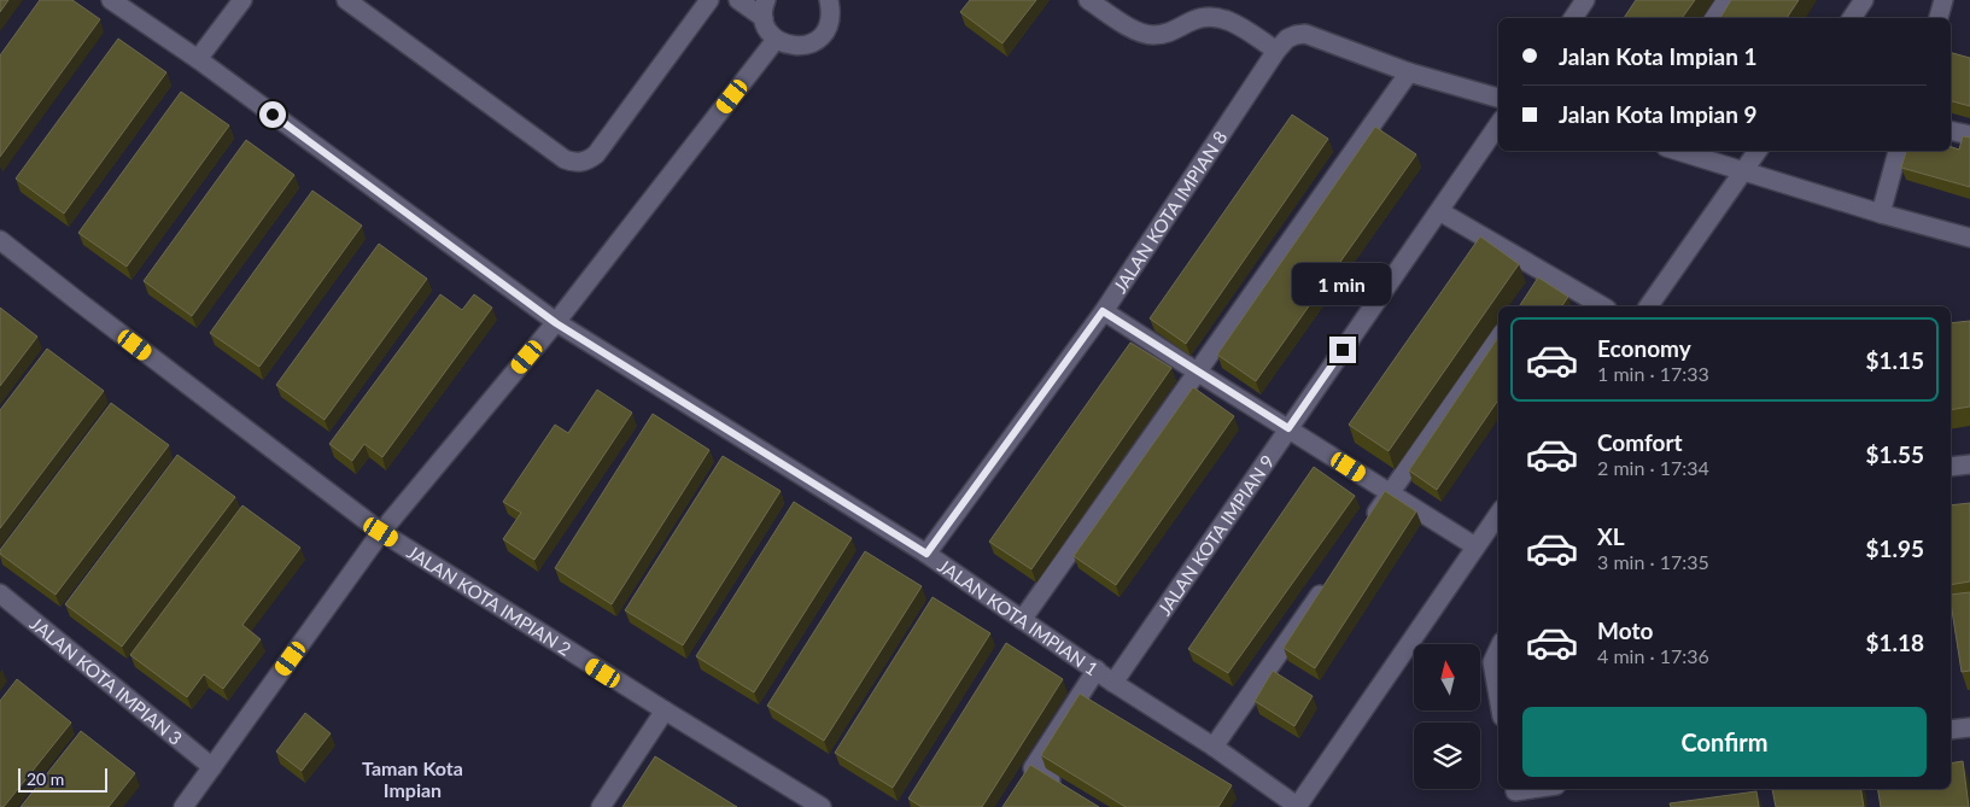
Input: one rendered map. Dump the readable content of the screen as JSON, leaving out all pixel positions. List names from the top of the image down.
{
  "streets": {
    "street": [
      "JALAN KOTA IMPIAN 8",
      "JALAN KOTA IMPIAN 9",
      "JALAN KOTA IMPIAN 2",
      "JALAN KOTA IMPIAN 1",
      "JALAN KOTA IMPIAN 3"
    ]
  },
  "crossings": [
    ["JALAN KOTA IMPIAN 8", "JALAN KOTA IMPIAN 1"],
    ["JALAN KOTA IMPIAN 9", "JALAN KOTA IMPIAN 1"]
  ],
  "districts": ["Taman Kota Impian"],
  "scale_bar": "20 m",
  "north": "top",
  "page": {
    "banner": ["Jalan Kota Impian 1", "Jalan Kota Impian 9"],
    "bubble": "1 min",
    "list": [
      {
        "name": "Economy",
        "note": "1 min · 17:33",
        "value": "$1.15"
      },
      {
        "name": "Comfort",
        "note": "2 min · 17:34",
        "value": "$1.55"
      },
      {
        "name": "XL",
        "note": "3 min · 17:35",
        "value": "$1.95"
      },
      {
        "name": "Moto",
        "note": "4 min · 17:36",
        "value": "$1.18"
      }
    ],
    "buttons": "Confirm",
    "scale": "20 m"
  }
}
